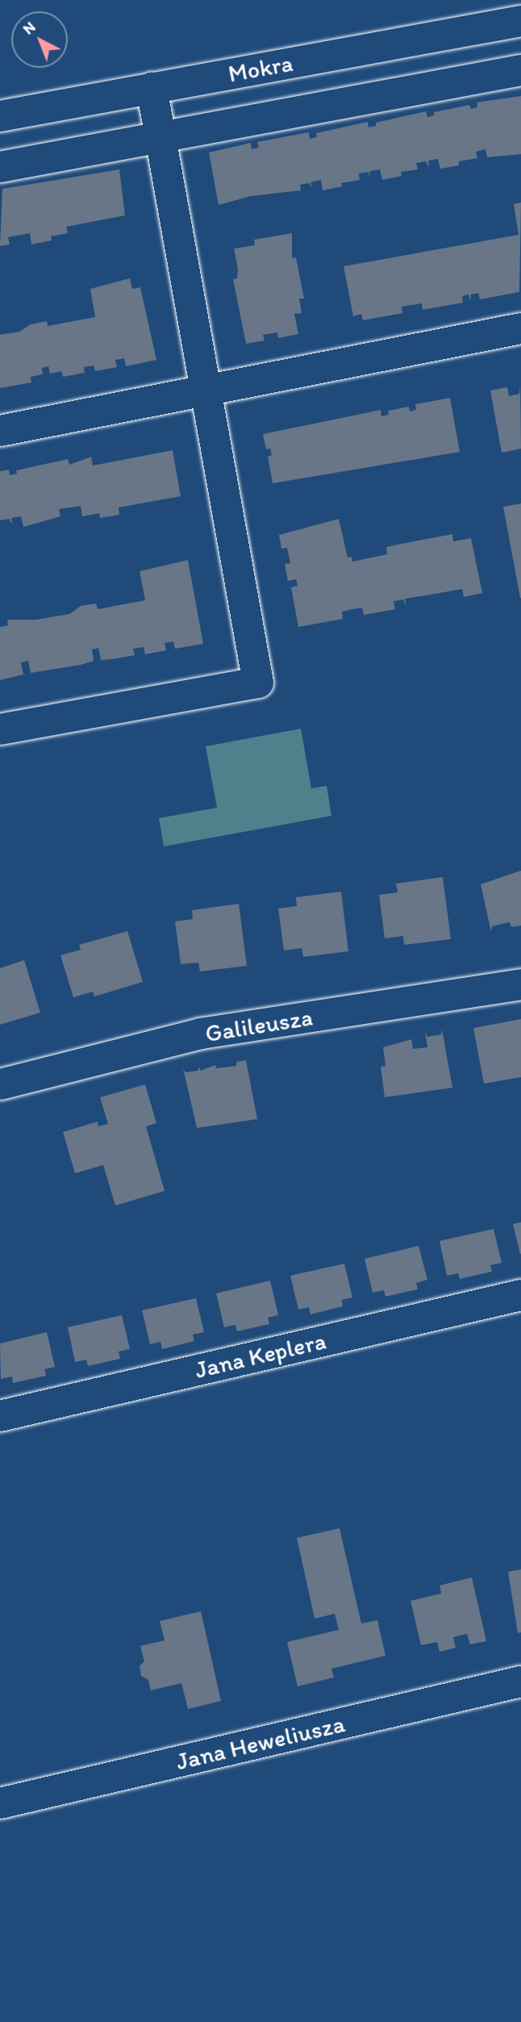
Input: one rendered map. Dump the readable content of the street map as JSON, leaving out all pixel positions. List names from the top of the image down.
{
  "streets": {
    "street": [
      "Mokra",
      "Galileusza",
      "Jana Keplera",
      "Jana Heweliusza"
    ]
  },
  "north": "top left"
}
